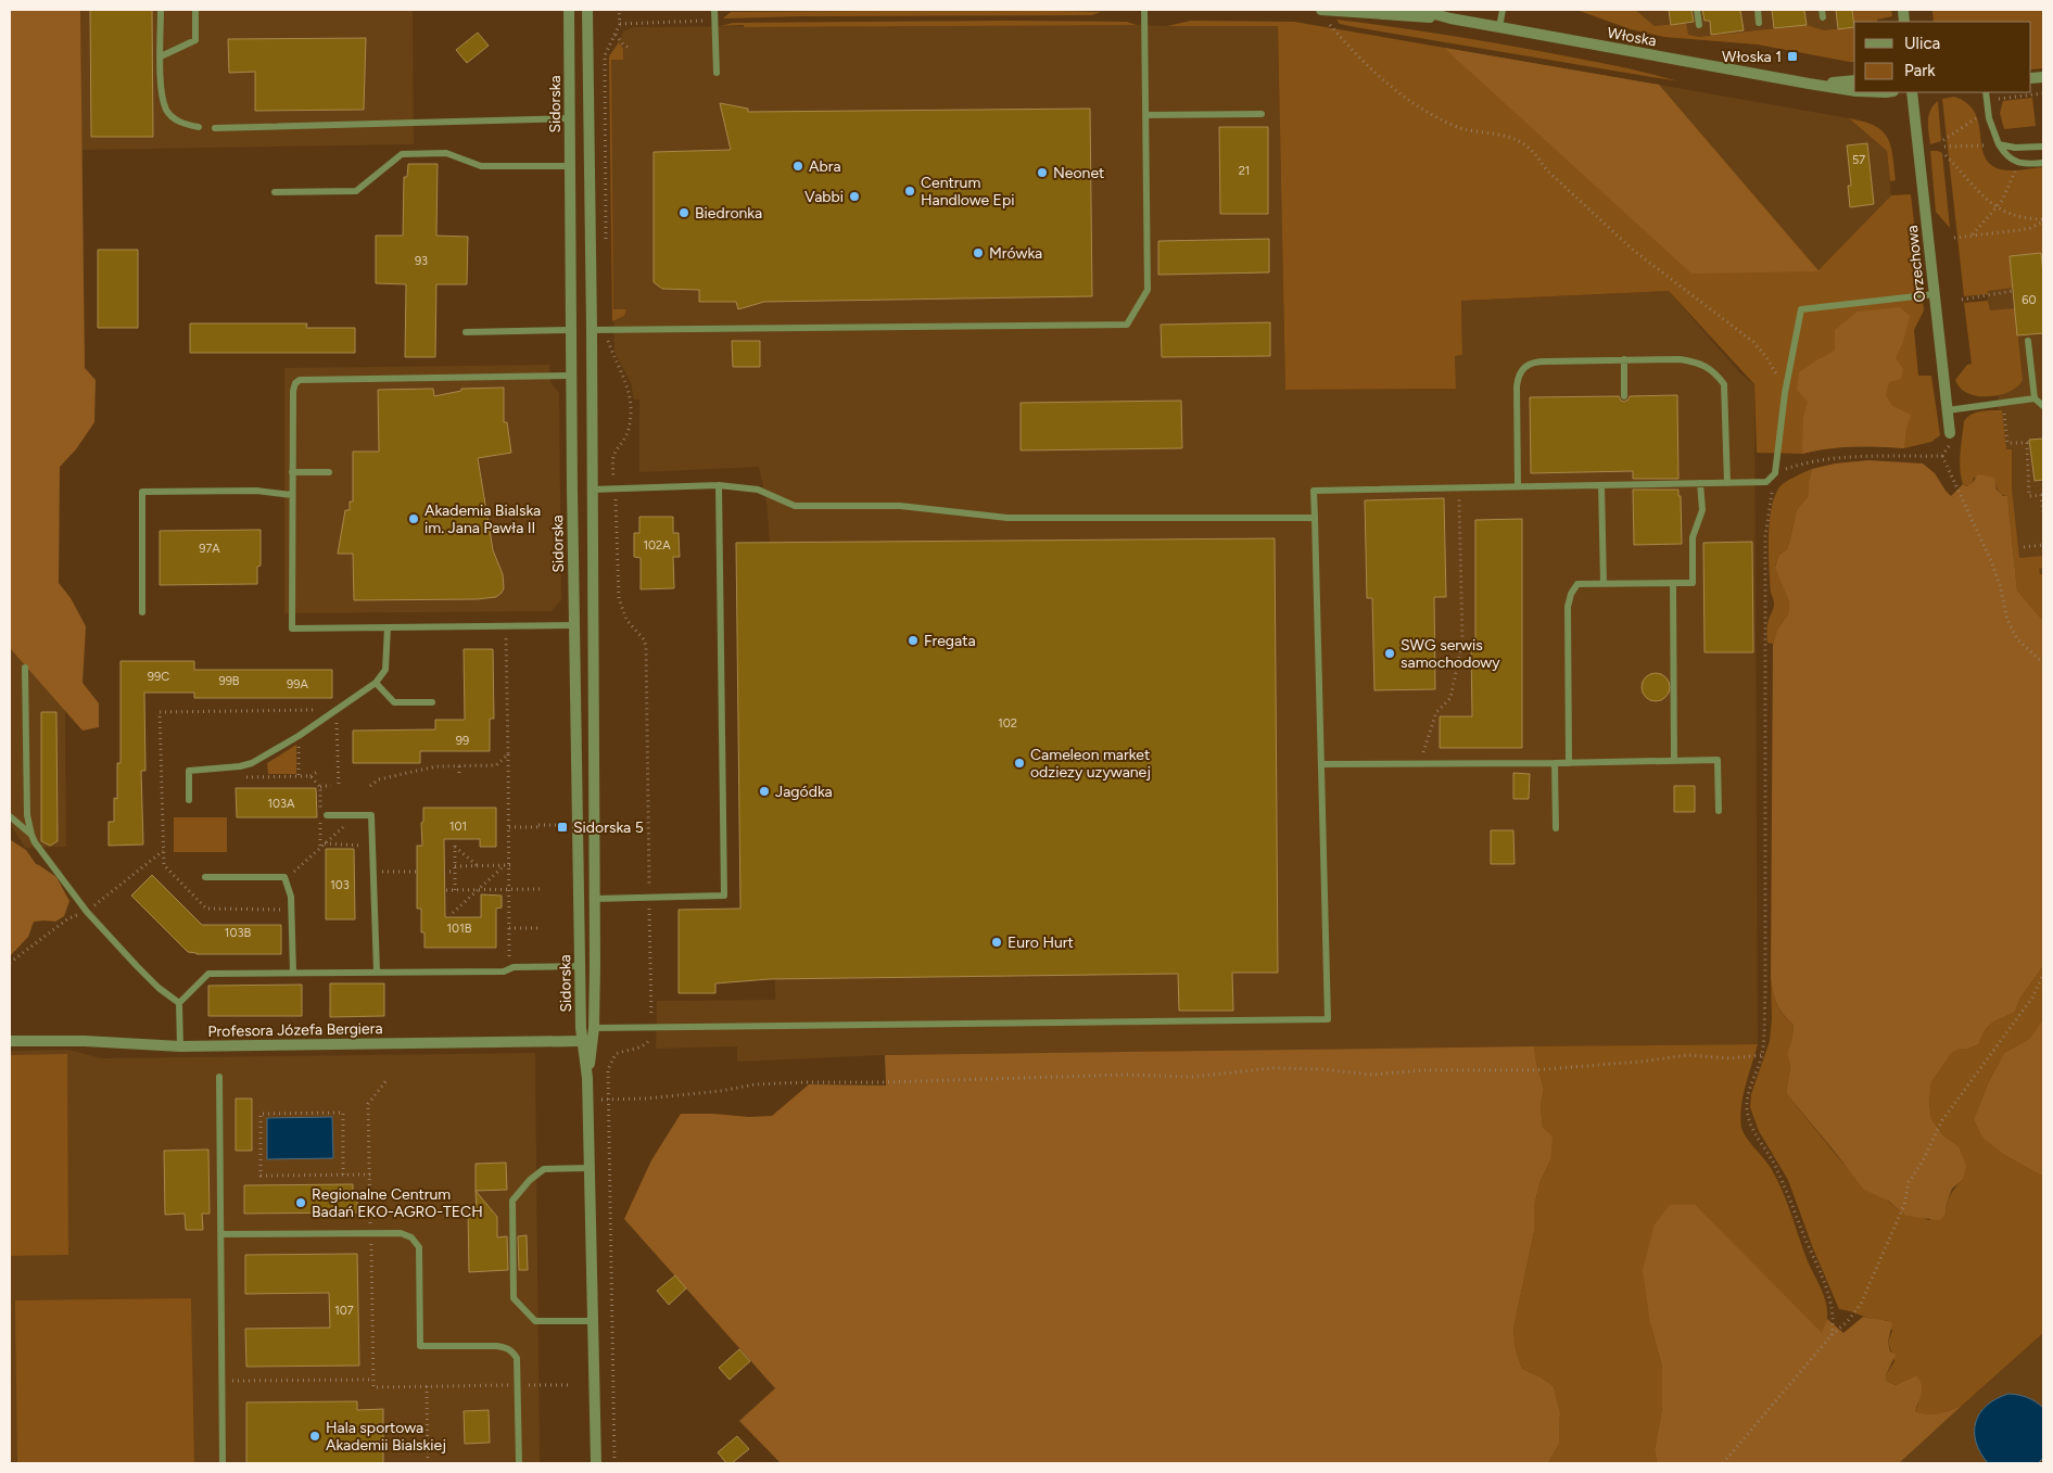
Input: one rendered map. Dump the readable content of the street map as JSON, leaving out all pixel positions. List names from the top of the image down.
{
  "streets": {
    "street": [
      "Włoska",
      "Sidorska",
      "Orzechowa",
      "Profesora Józefa Bergiera"
    ]
  },
  "crossings": [
    ["Sidorska", "Profesora Józefa Bergiera"]
  ],
  "places": {
    "transit": ["Włoska 1", "Sidorska 5"],
    "other": [
      "Abra",
      "Neonet",
      "Centrum Handlowe Epi",
      "Vabbi",
      "Biedronka",
      "Mrówka",
      "Akademia Bialska im. Jana Pawła II",
      "Fregata",
      "SWG serwis samochodowy",
      "Cameleon market odziezy uzywanej",
      "Jagódka",
      "Euro Hurt",
      "Regionalne Centrum Badań EKO-AGRO-TECH",
      "Hala sportowa Akademii Bialskiej"
    ]
  },
  "house_numbers": [
    "57",
    "21",
    "93",
    "60",
    "102A",
    "97A",
    "99C",
    "99B",
    "99A",
    "102",
    "99",
    "103A",
    "101",
    "103",
    "101B",
    "103B",
    "107"
  ],
  "legend": ["Ulica", "Park"]
}
